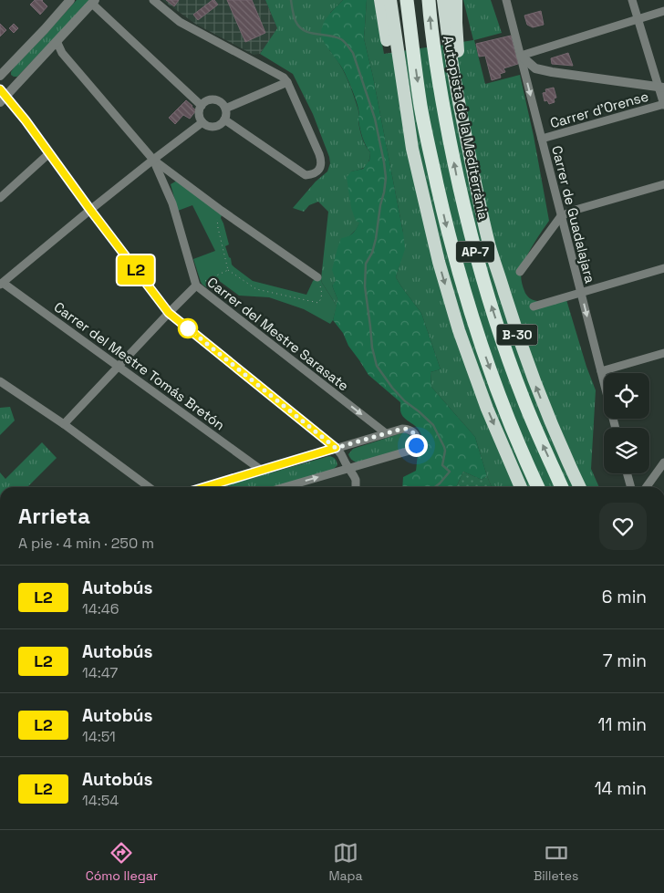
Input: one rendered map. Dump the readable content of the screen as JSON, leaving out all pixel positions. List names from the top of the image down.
{
  "streets": {
    "highway": ["Autopista de la Mediterrània", "AP-7", "B-30"],
    "street": [
      "Carrer d'Orense",
      "Carrer de Guadalajara",
      "Carrer del Mestre Sarasate",
      "Carrer del Mestre Tomás Bretón"
    ]
  },
  "crossings": [
    ["Carrer d'Orense", "Carrer de Guadalajara"]
  ],
  "one_way": ["Carrer de Guadalajara"],
  "lines": ["bus line L2"],
  "page": {
    "on_map": "L2",
    "heading": ["Arrieta", "A pie · 4 min · 250 m"],
    "list": [
      {
        "mark": "L2",
        "name": "Autobús",
        "note": "14:46",
        "value": "6 min"
      },
      {
        "mark": "L2",
        "name": "Autobús",
        "note": "14:47",
        "value": "7 min"
      },
      {
        "mark": "L2",
        "name": "Autobús",
        "note": "14:51",
        "value": "11 min"
      },
      {
        "mark": "L2",
        "name": "Autobús",
        "note": "14:54",
        "value": "14 min"
      }
    ],
    "tabs": ["Cómo llegar", "Mapa", "Billetes"]
  }
}
